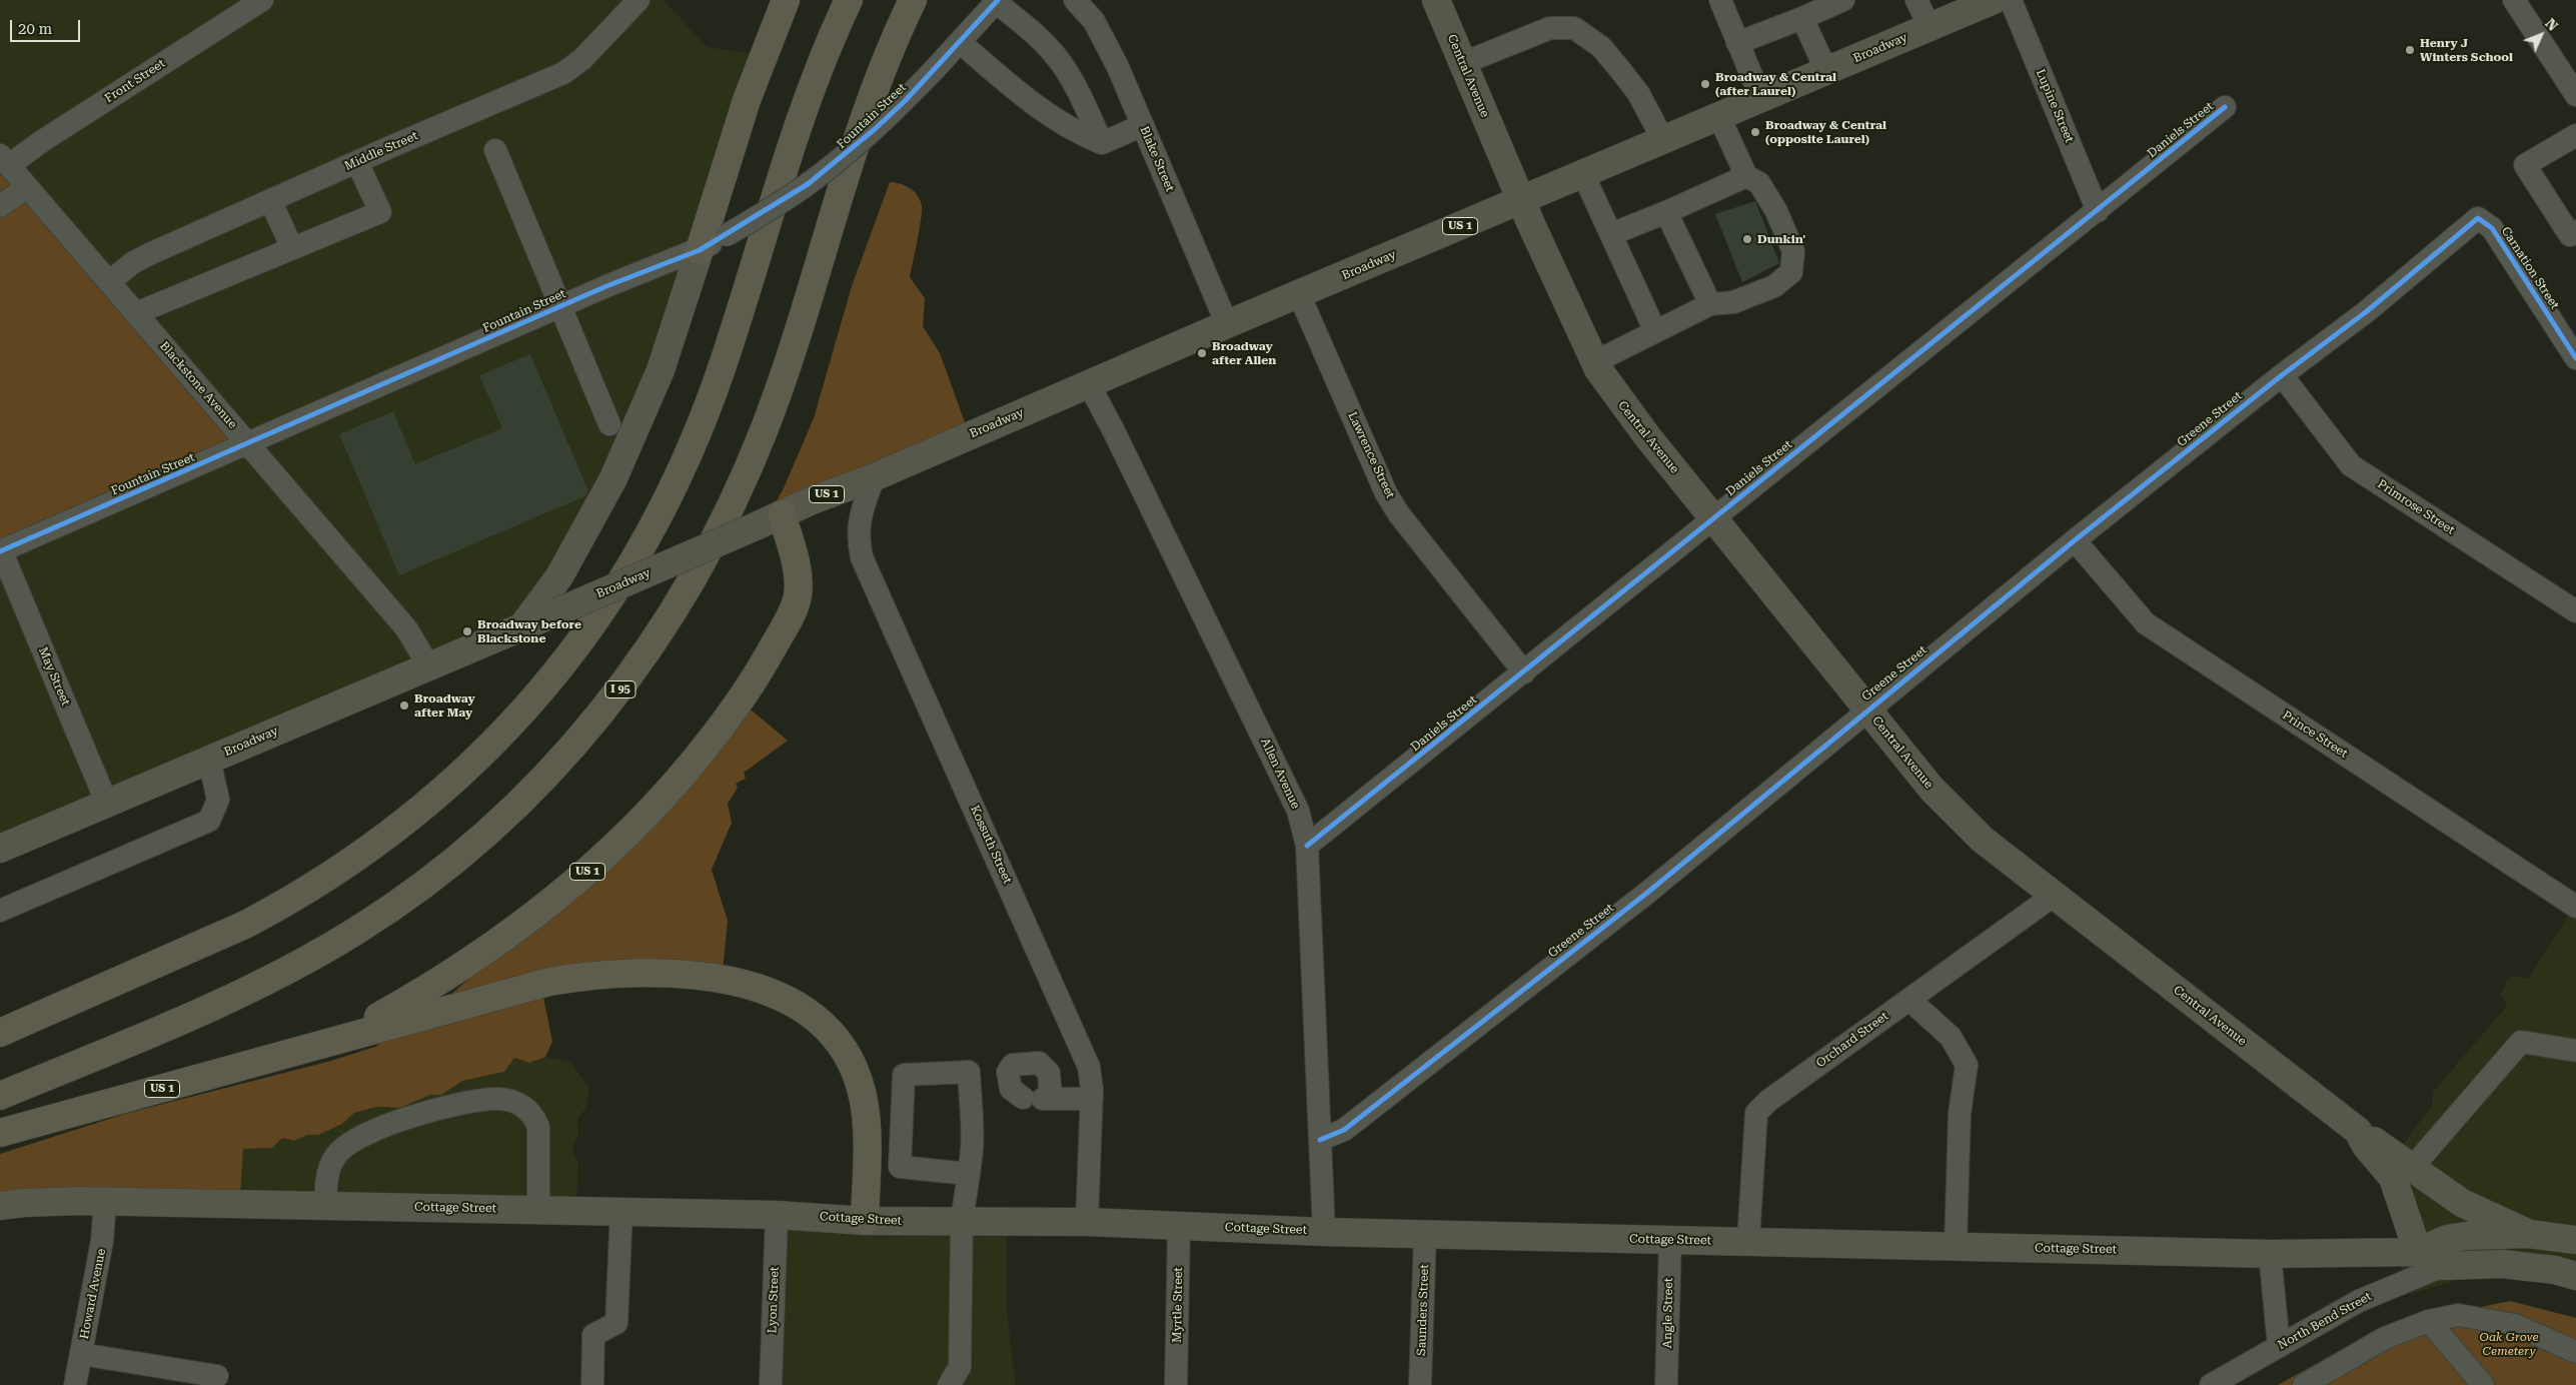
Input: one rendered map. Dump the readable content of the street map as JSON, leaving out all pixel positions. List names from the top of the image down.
{
  "streets": {
    "highway": ["US 1", "I 95"],
    "main road": ["Broadway", "Central Avenue", "Cottage Street"],
    "street": [
      "Front Street",
      "Lupine Street",
      "Fountain Street",
      "Daniels Street",
      "Middle Street",
      "Blake Street",
      "Carnation Street",
      "Blackstone Avenue",
      "Greene Street",
      "Lawrence Street",
      "Primrose Street",
      "May Street",
      "Prince Street",
      "Allen Avenue",
      "Kossuth Street",
      "Orchard Street",
      "Howard Avenue",
      "Lyon Street",
      "Myrtle Street",
      "Saunders Street",
      "Angle Street",
      "North Bend Street"
    ]
  },
  "crossings": [
    ["Broadway", "Central Avenue"],
    ["Broadway", "Blake Street"],
    ["Broadway", "US 1"],
    ["Broadway", "Blackstone Avenue"],
    ["Broadway", "Lawrence Street"],
    ["Broadway", "May Street"],
    ["Broadway", "Allen Avenue"],
    ["Broadway", "Kossuth Street"],
    ["Central Avenue", "Daniels Street"],
    ["Central Avenue", "Greene Street"],
    ["Central Avenue", "Orchard Street"],
    ["Central Avenue", "Cottage Street"],
    ["Front Street", "Blackstone Avenue"],
    ["Lupine Street", "Daniels Street"],
    ["Fountain Street", "Blackstone Avenue"],
    ["Fountain Street", "May Street"],
    ["Daniels Street", "Lawrence Street"],
    ["Daniels Street", "Allen Avenue"],
    ["Middle Street", "Blackstone Avenue"],
    ["Carnation Street", "Greene Street"],
    ["Greene Street", "Primrose Street"],
    ["Greene Street", "Prince Street"],
    ["Greene Street", "Allen Avenue"],
    ["Allen Avenue", "Cottage Street"],
    ["Kossuth Street", "Cottage Street"],
    ["Orchard Street", "Cottage Street"],
    ["Cottage Street", "Howard Avenue"],
    ["Cottage Street", "Lyon Street"],
    ["Cottage Street", "Myrtle Street"],
    ["Cottage Street", "Saunders Street"],
    ["Cottage Street", "Angle Street"]
  ],
  "parks": ["Oak Grove Cemetery"],
  "places": [
    "Henry J Winters School",
    "Broadway & Central (after Laurel)",
    "Broadway & Central (opposite Laurel)",
    "Dunkin'",
    "Broadway after Allen",
    "Broadway before Blackstone",
    "Broadway after May"
  ],
  "scale_bar": "20 m",
  "north": "top right"
}
